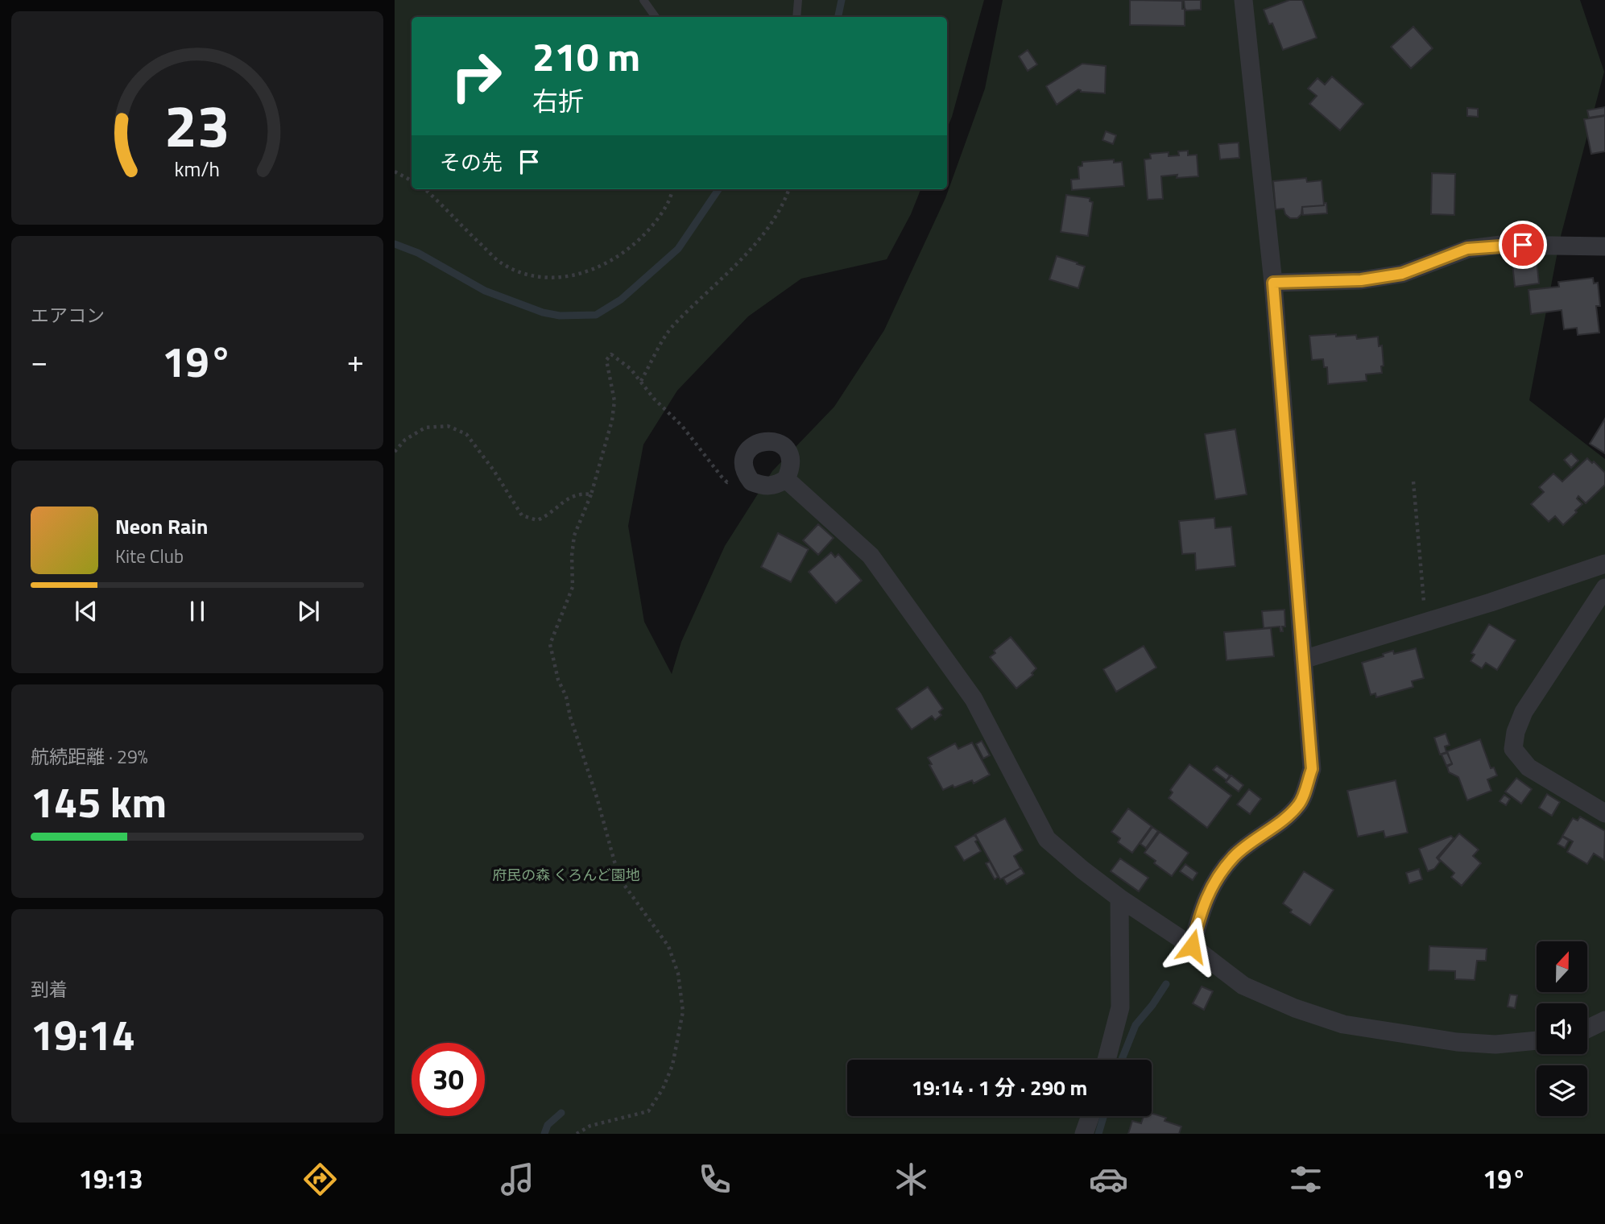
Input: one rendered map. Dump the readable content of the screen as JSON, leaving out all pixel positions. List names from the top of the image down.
{
  "parks": ["府民の森 くろんど園地"],
  "north": "top",
  "page": {
    "turn": ["210 m", "右折"],
    "then": "その先",
    "tile": [
      "エアコン",
      ["航続距離 · 29%", "145 km"],
      ["到着", "19:14"]
    ],
    "heat": ["−", "19°", "+"],
    "song": ["Neon Rain", "Kite Club"],
    "limit": "30",
    "trip": "19:14 · 1 分 · 290 m",
    "tabs": ["19:13", "19°"],
    "gauge": ["23", "km/h"]
  }
}
